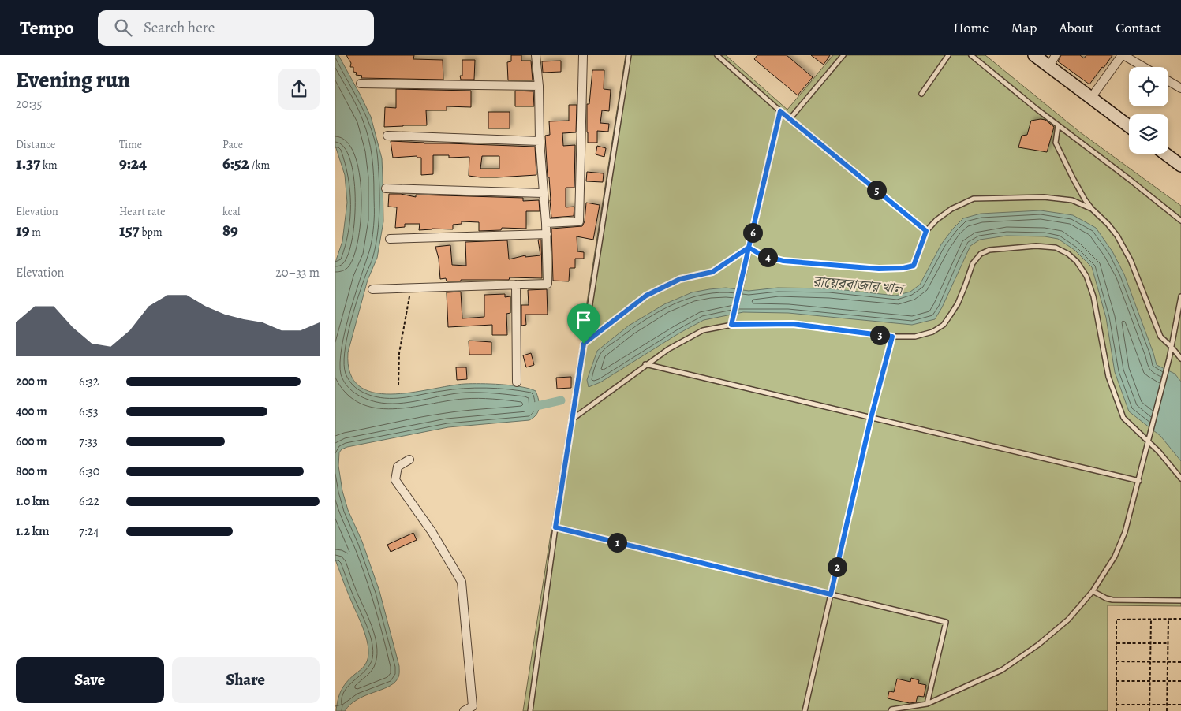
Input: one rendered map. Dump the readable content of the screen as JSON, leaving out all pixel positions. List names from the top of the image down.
{
  "water": ["রায়েরবাজার খাল"],
  "page": {
    "header": "Tempo",
    "search": "Search here",
    "nav": [
      "Home",
      "Map",
      "About",
      "Contact"
    ],
    "heading": ["Evening run", "20:35"],
    "stats": [
      ["Distance", "1.37 km"],
      ["Time", "9:24"],
      ["Pace", "6:52 /km"],
      ["Elevation", "19 m"],
      ["Heart rate", "157 bpm"],
      ["kcal", "89"]
    ],
    "pins": [
      "5",
      "6",
      "4",
      "3",
      "1",
      "2"
    ],
    "chart": ["Elevation", "20–33 m"],
    "list": [
      {
        "name": "200 m",
        "note": "6:32"
      },
      {
        "name": "400 m",
        "note": "6:53"
      },
      {
        "name": "600 m",
        "note": "7:33"
      },
      {
        "name": "800 m",
        "note": "6:30"
      },
      {
        "name": "1.0 km",
        "note": "6:22"
      },
      {
        "name": "1.2 km",
        "note": "7:24"
      }
    ],
    "buttons": ["Save", "Share"]
  }
}
